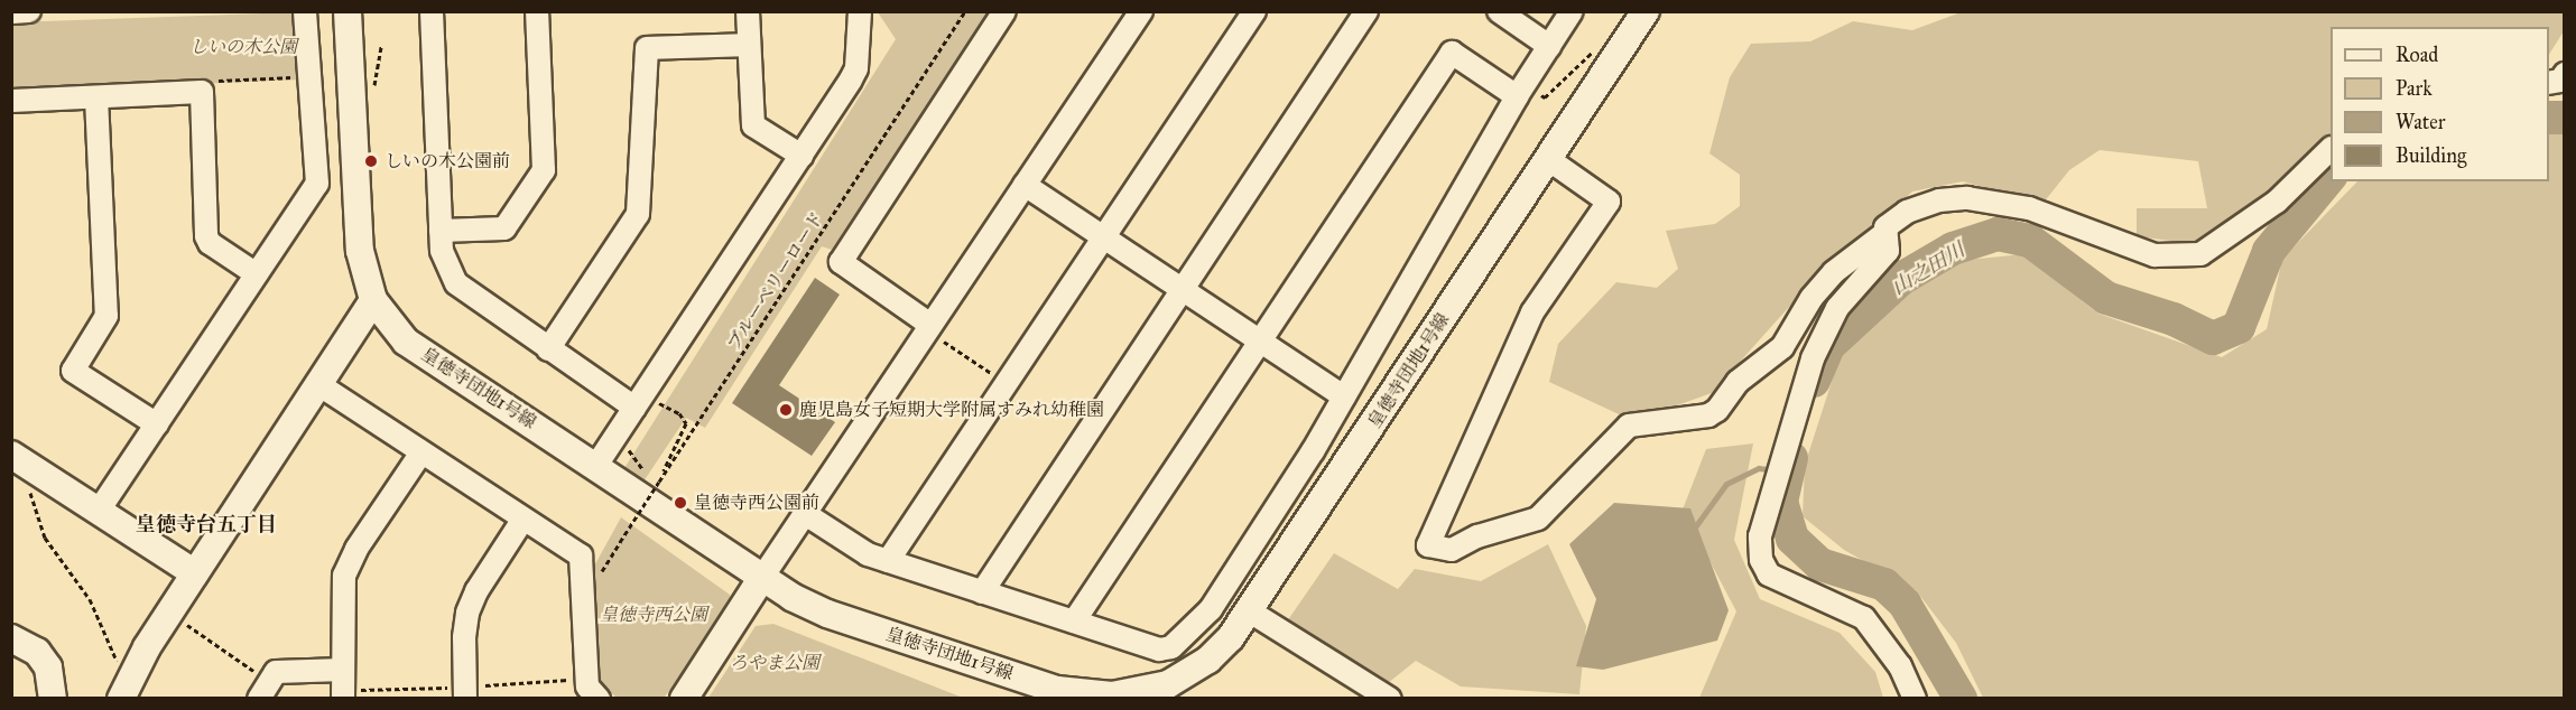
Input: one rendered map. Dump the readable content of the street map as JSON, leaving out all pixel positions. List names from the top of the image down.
{
  "streets": {
    "street": ["皇徳寺団地1号線"],
    "path": ["ブルーベリーロード"]
  },
  "districts": ["皇徳寺台五丁目"],
  "water": ["山之田川"],
  "parks": ["しいの木公園", "皇徳寺西公園", "ろやま公園"],
  "places": ["しいの木公園前", "鹿児島女子短期大学附属すみれ幼稚園", "皇徳寺西公園前"],
  "legend": [
    "Road",
    "Park",
    "Water",
    "Building"
  ]
}
